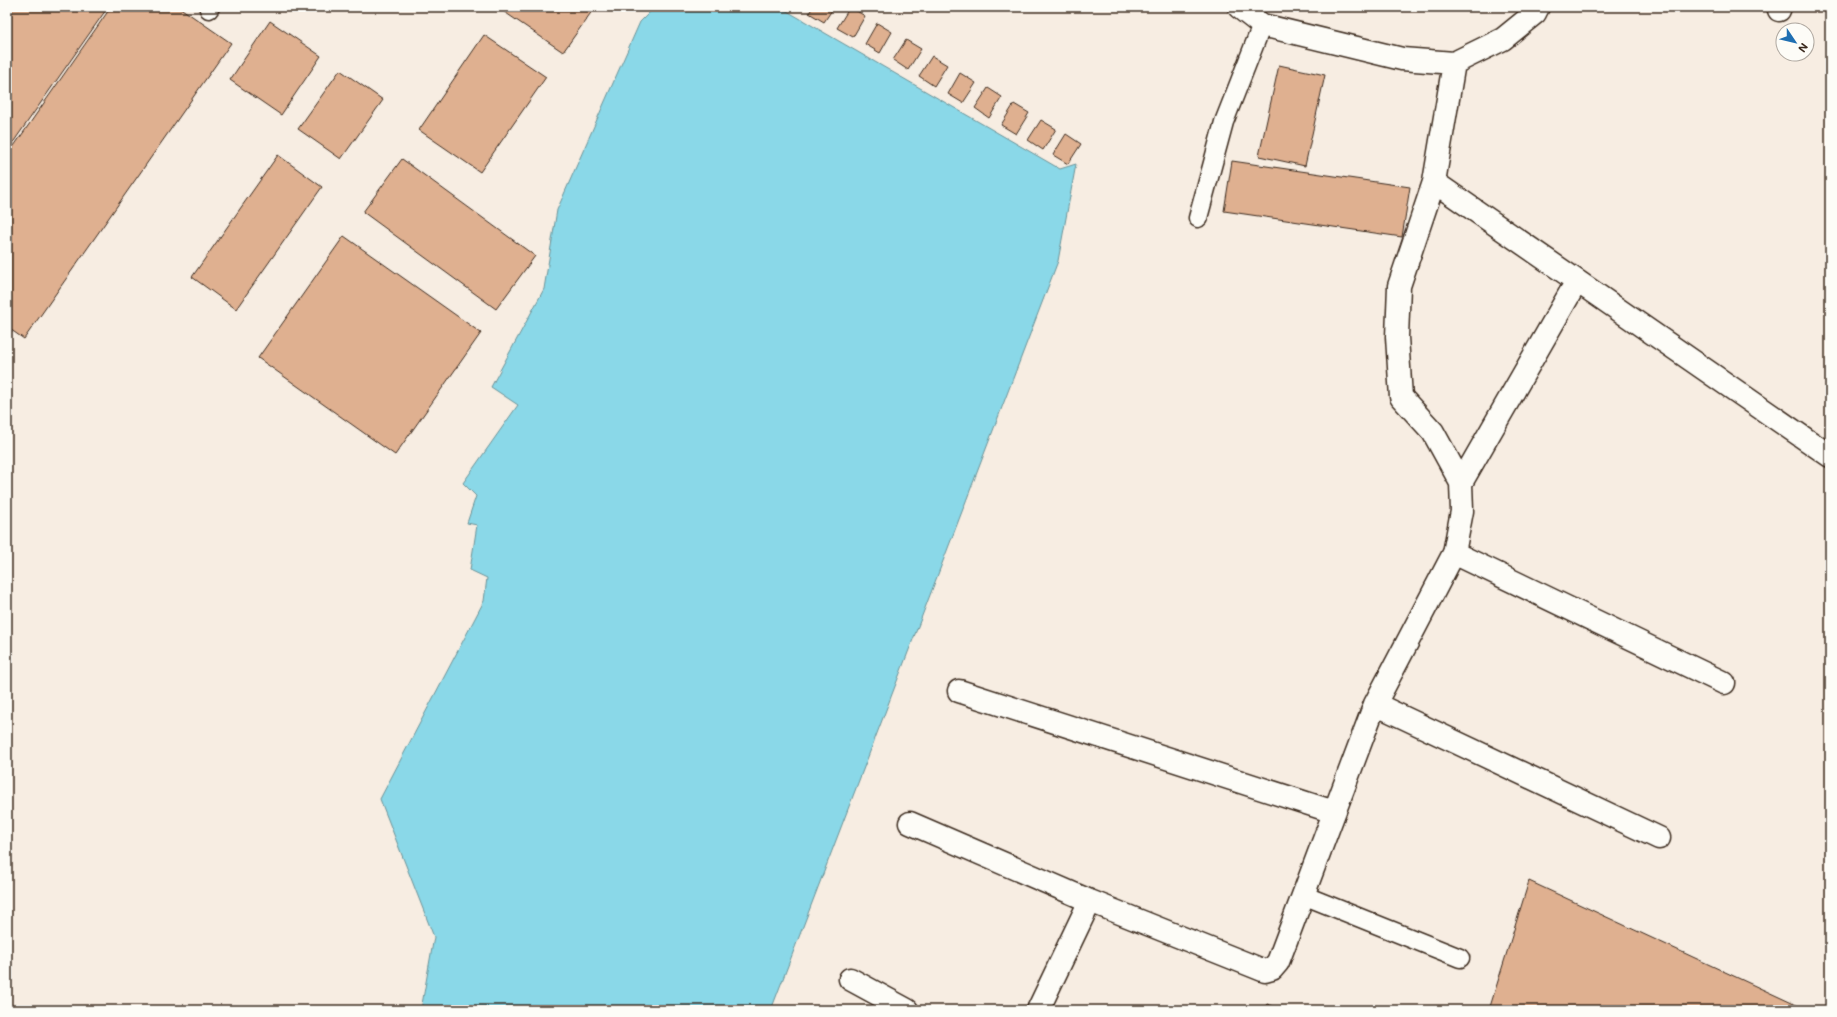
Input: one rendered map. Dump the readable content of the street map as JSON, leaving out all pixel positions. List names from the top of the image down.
{
  "north": "bottom right"
}
